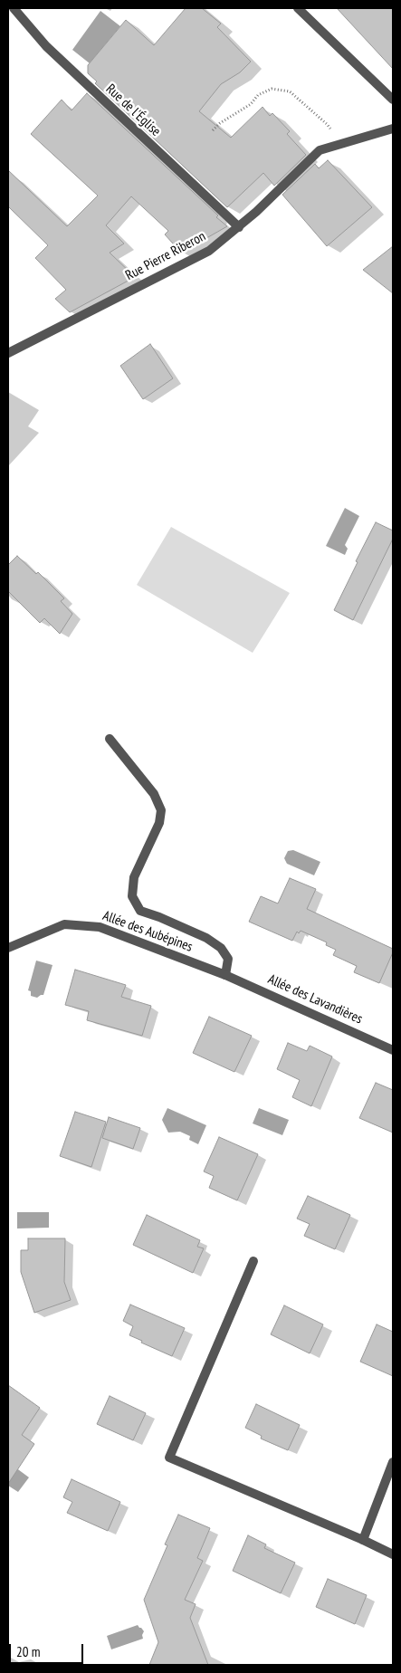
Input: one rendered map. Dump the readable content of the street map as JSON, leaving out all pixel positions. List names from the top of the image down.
{
  "streets": {
    "street": [
      "Rue de l'Église",
      "Rue Pierre Riberon",
      "Allée des Aubépines",
      "Allée des Lavandières"
    ]
  },
  "crossings": [
    ["Rue de l'Église", "Rue Pierre Riberon"],
    ["Allée des Aubépines", "Allée des Lavandières"]
  ],
  "scale_bar": "20 m"
}
